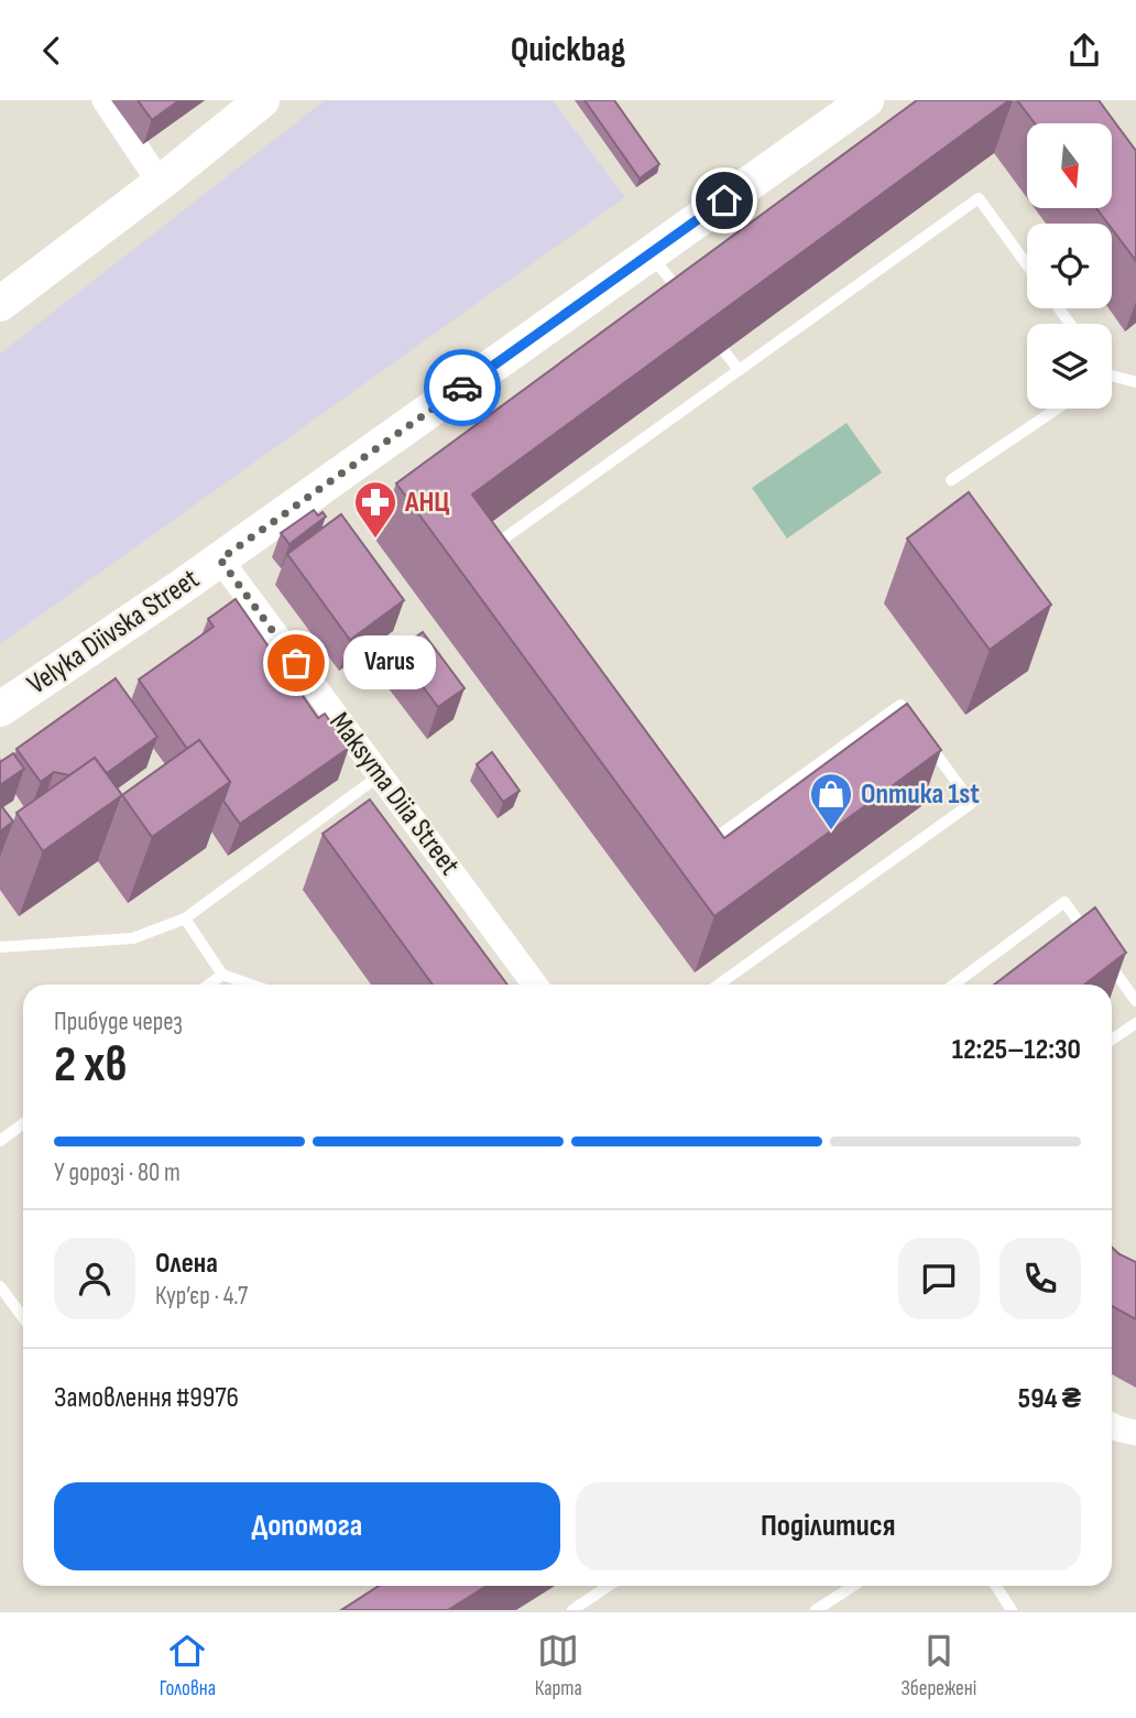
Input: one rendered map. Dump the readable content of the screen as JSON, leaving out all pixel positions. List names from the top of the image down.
{
  "streets": {
    "main road": ["Velyka Diivska Street"],
    "street": ["Maksyma Diia Street"]
  },
  "crossings": [
    ["Velyka Diivska Street", "Maksyma Diia Street"]
  ],
  "places": {
    "pharmacy": ["АНЦ"],
    "other": ["Varus"],
    "shop": ["Оптика 1st"]
  },
  "north": "bottom",
  "page": {
    "header": "Quickbag",
    "bubble": "Varus",
    "heading": ["2 хв", "Прибуде через", "12:25–12:30"],
    "panel": [
      "Олена",
      "Кур’єр · 4.7",
      "Замовлення #9976",
      "594 ₴"
    ],
    "bar": "У дорозі · 80 m",
    "buttons": ["Допомога", "Поділитися"],
    "tabs": ["Головна", "Карта", "Збережені"]
  }
}
